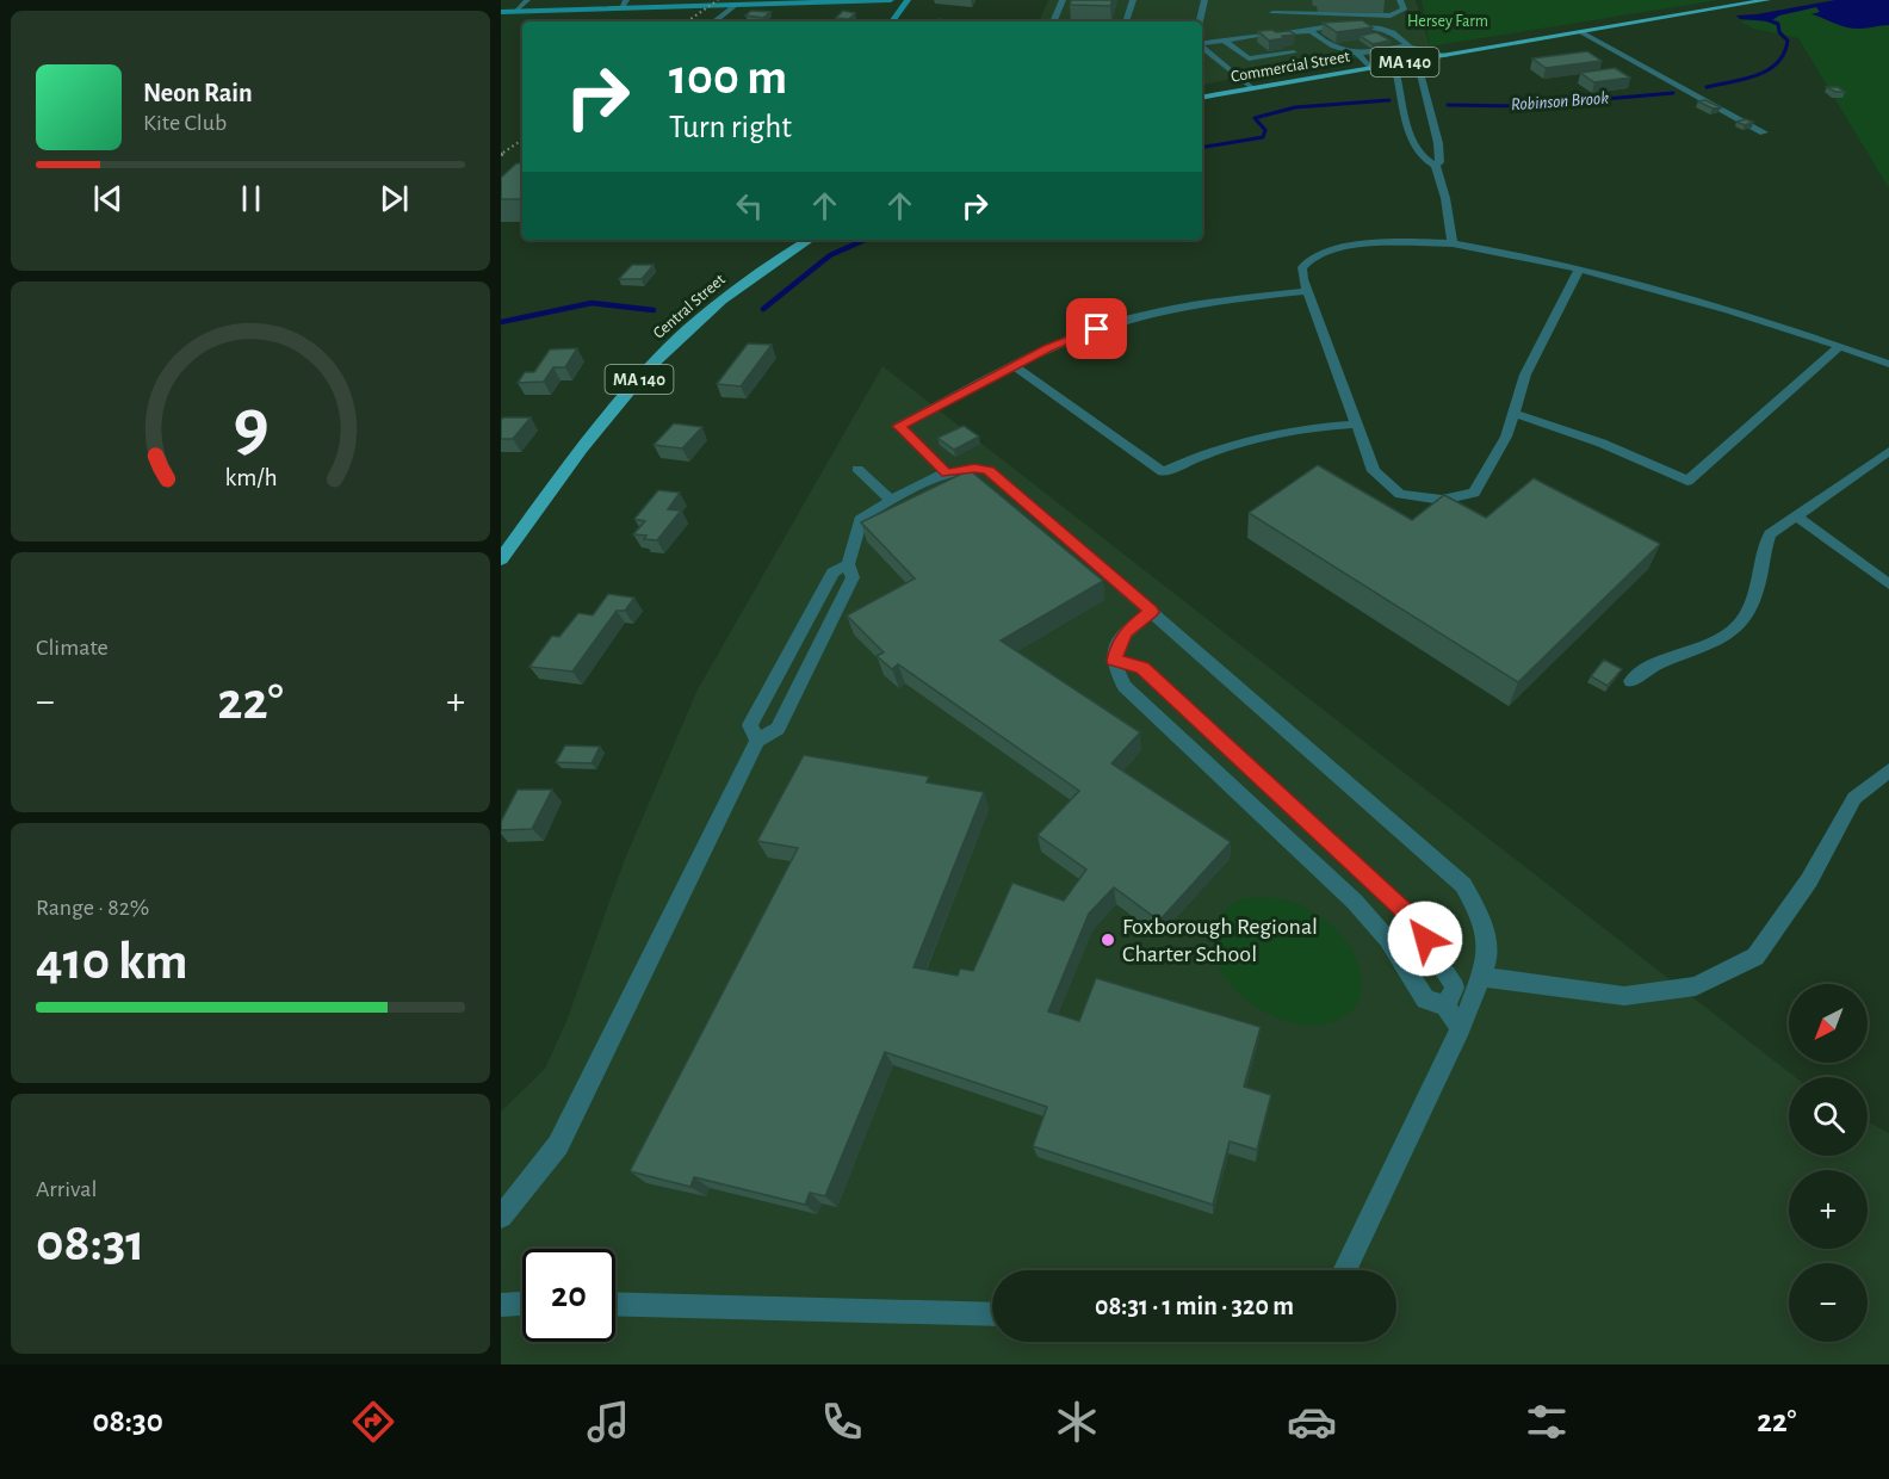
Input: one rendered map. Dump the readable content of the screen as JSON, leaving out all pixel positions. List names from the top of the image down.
{
  "streets": {
    "main road": ["MA 140", "Commercial Street", "Central Street"]
  },
  "water": ["Robinson Brook"],
  "parks": ["Hersey Farm"],
  "places": ["Foxborough Regional Charter School"],
  "north": "bottom left",
  "page": {
    "turn": ["100 m", "Turn right"],
    "song": ["Neon Rain", "Kite Club"],
    "tile": [
      "Climate",
      ["Range · 82%", "410 km"],
      ["Arrival", "08:31"]
    ],
    "heat": ["−", "22°", "+"],
    "map_buttons": ["+", "−"],
    "limit": "20",
    "trip": "08:31 · 1 min · 320 m",
    "tabs": ["08:30", "22°"],
    "gauge": ["9", "km/h"]
  }
}
